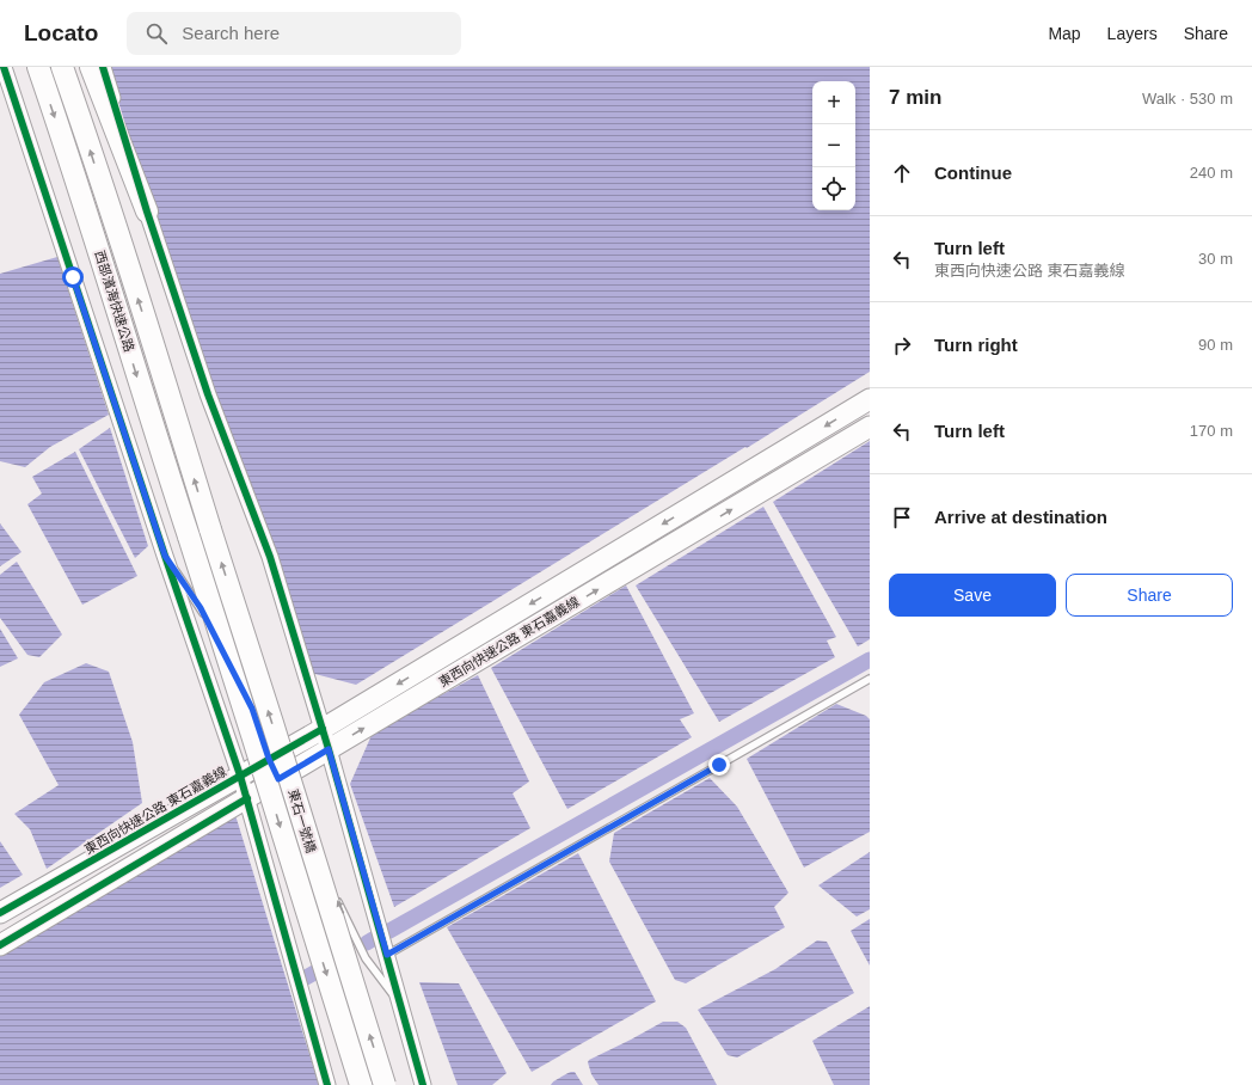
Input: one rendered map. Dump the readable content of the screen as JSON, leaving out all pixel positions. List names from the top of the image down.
{
  "streets": {
    "highway": ["西部濱海快速公路", "東石一號橋"],
    "main road": ["東西向快速公路 東石嘉義線"]
  },
  "crossings": [
    ["西部濱海快速公路", "東石一號橋"]
  ],
  "page": {
    "header": "Locato",
    "search": "Search here",
    "nav": ["Map", "Layers", "Share"],
    "heading": ["7 min", "Walk · 530 m"],
    "map_buttons": ["+", "−"],
    "list": [
      ["Continue", "240 m"],
      ["Turn left", "東西向快速公路 東石嘉義線", "30 m"],
      ["Turn right", "90 m"],
      ["Turn left", "170 m"],
      "Arrive at destination"
    ],
    "buttons": ["Save", "Share"]
  }
}
